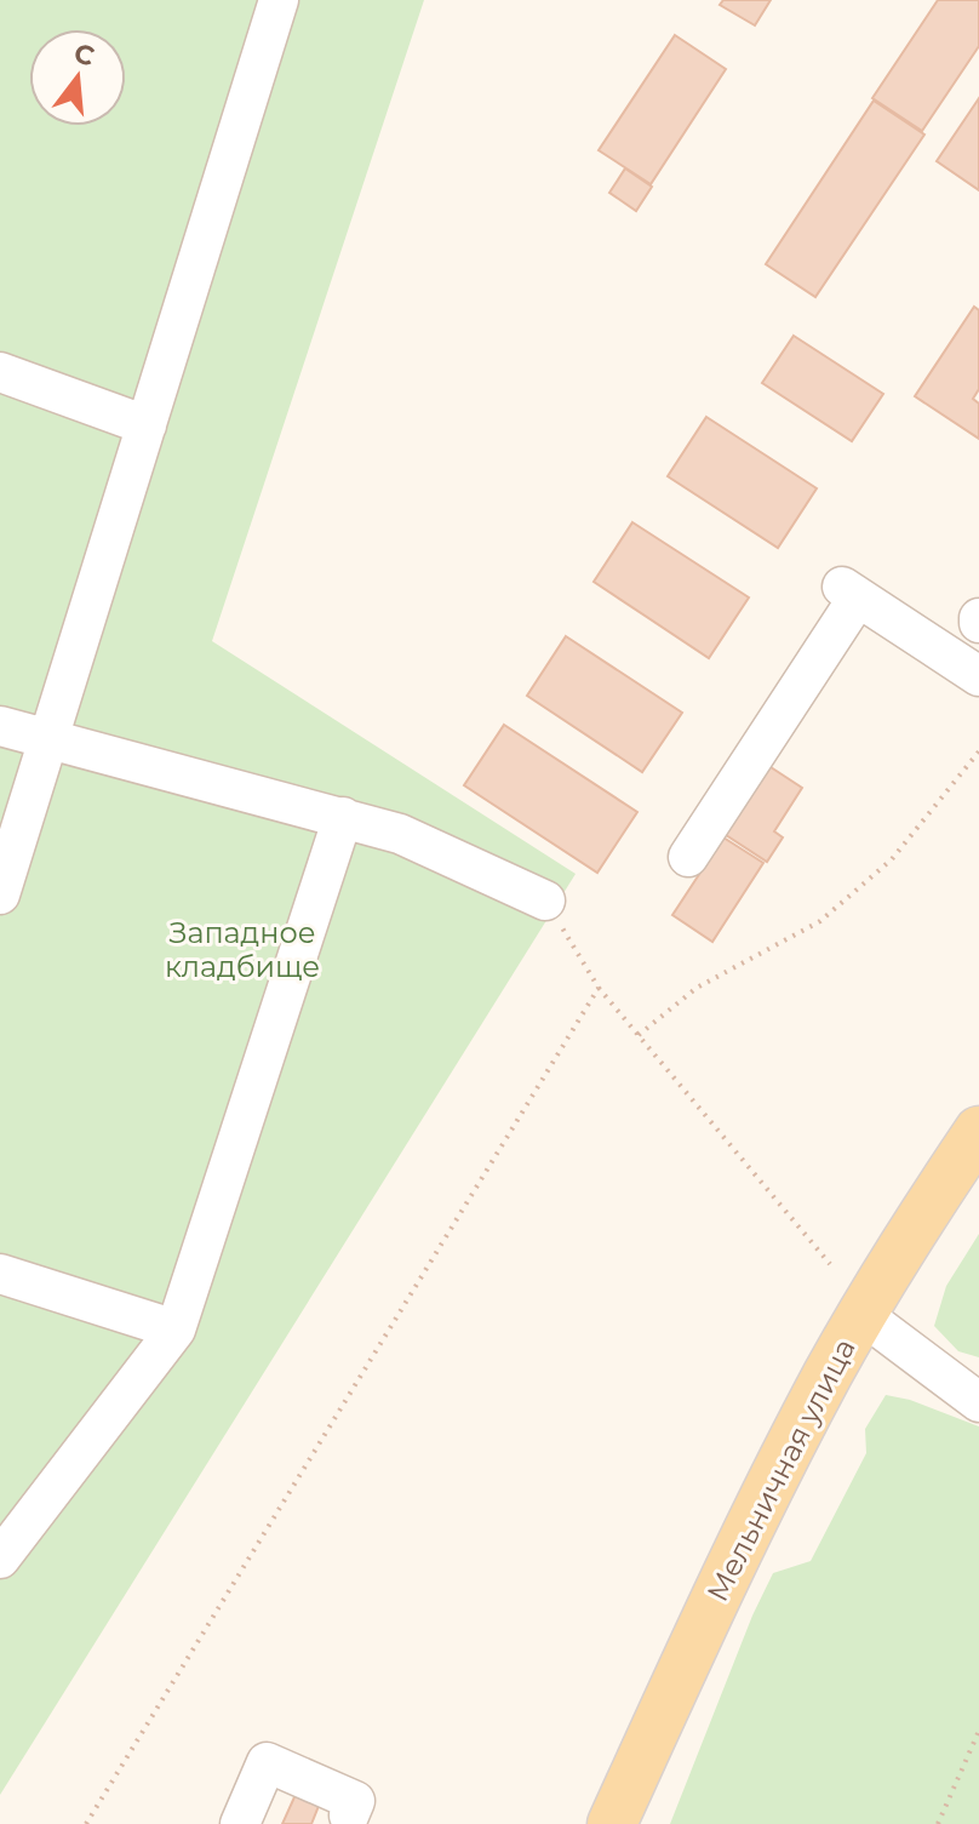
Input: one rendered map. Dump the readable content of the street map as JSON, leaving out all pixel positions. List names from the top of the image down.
{
  "streets": {
    "main road": ["Мельничная улица"]
  },
  "parks": ["Западное кладбище"],
  "north": "top"
}
